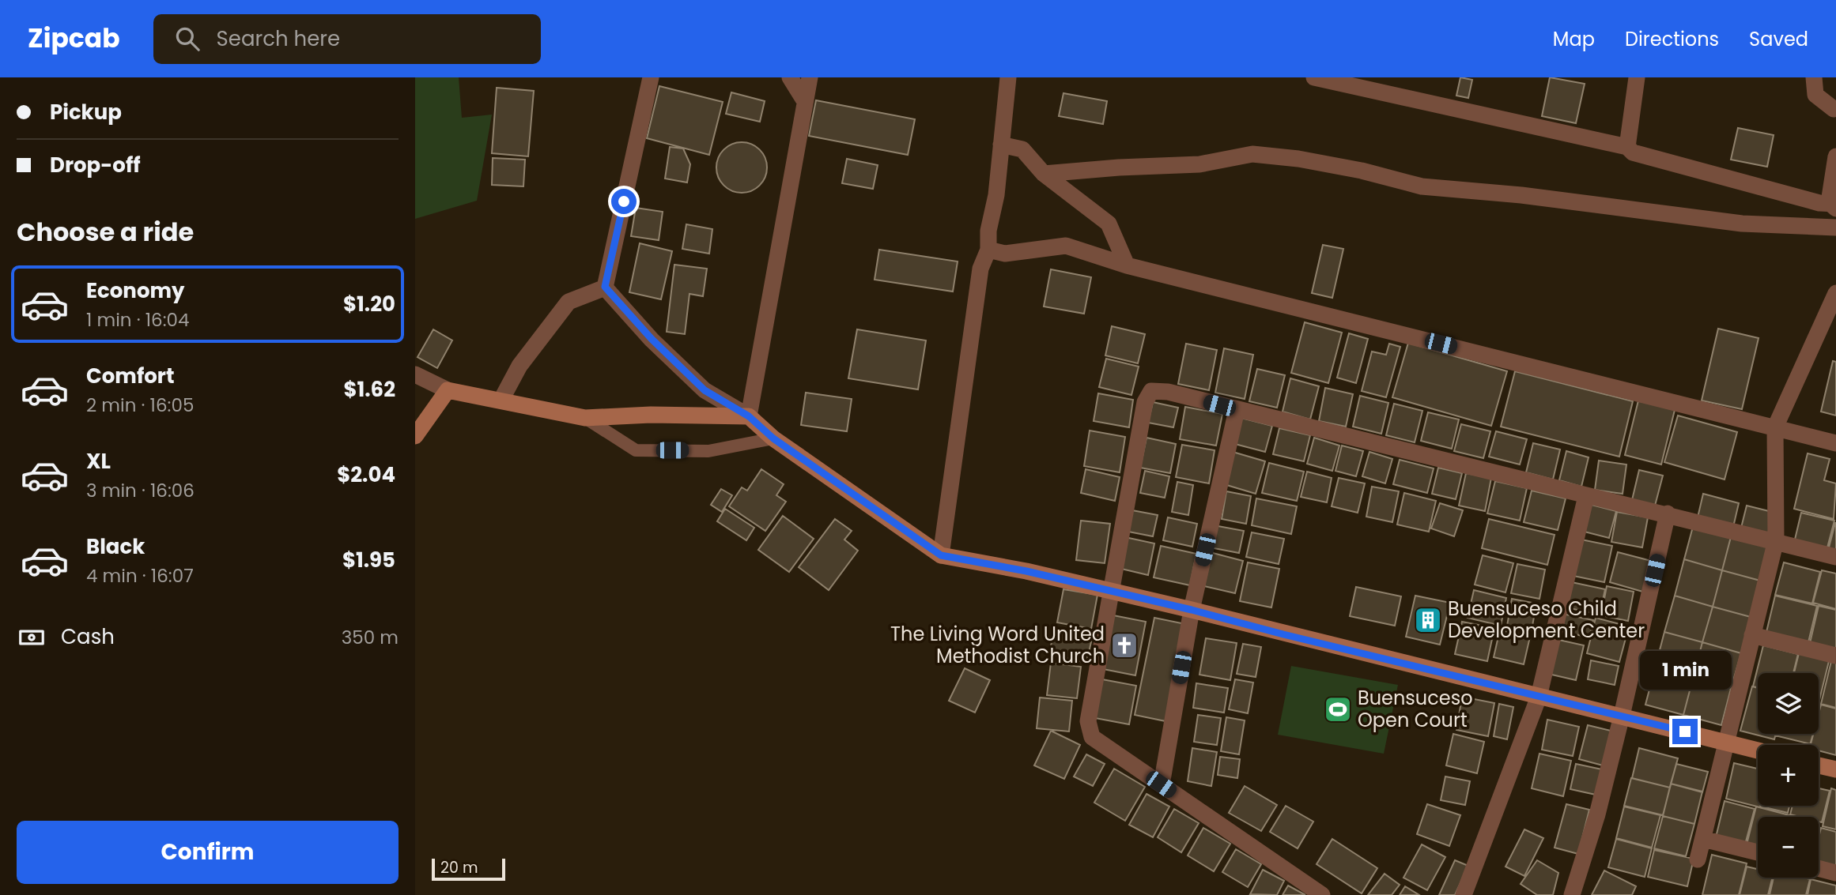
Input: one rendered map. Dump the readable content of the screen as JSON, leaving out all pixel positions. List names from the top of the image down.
{
  "places": {
    "building": ["Buensuceso Child Development Center"],
    "church": ["The Living Word United Methodist Church"],
    "sports": ["Buensuceso Open Court"]
  },
  "scale_bar": "20 m",
  "page": {
    "header": "Zipcab",
    "search": "Search here",
    "nav": ["Map", "Directions", "Saved"],
    "banner": ["Pickup", "Drop-off"],
    "heading": "Choose a ride",
    "list": [
      {
        "name": "Economy",
        "note": "1 min · 16:04",
        "value": "$1.20"
      },
      {
        "name": "Comfort",
        "note": "2 min · 16:05",
        "value": "$1.62"
      },
      {
        "name": "XL",
        "note": "3 min · 16:06",
        "value": "$2.04"
      },
      {
        "name": "Black",
        "note": "4 min · 16:07",
        "value": "$1.95"
      }
    ],
    "pay": ["Cash", "350 m"],
    "bubble": "1 min",
    "map_buttons": ["+", "−"],
    "buttons": "Confirm",
    "scale": "20 m"
  }
}
